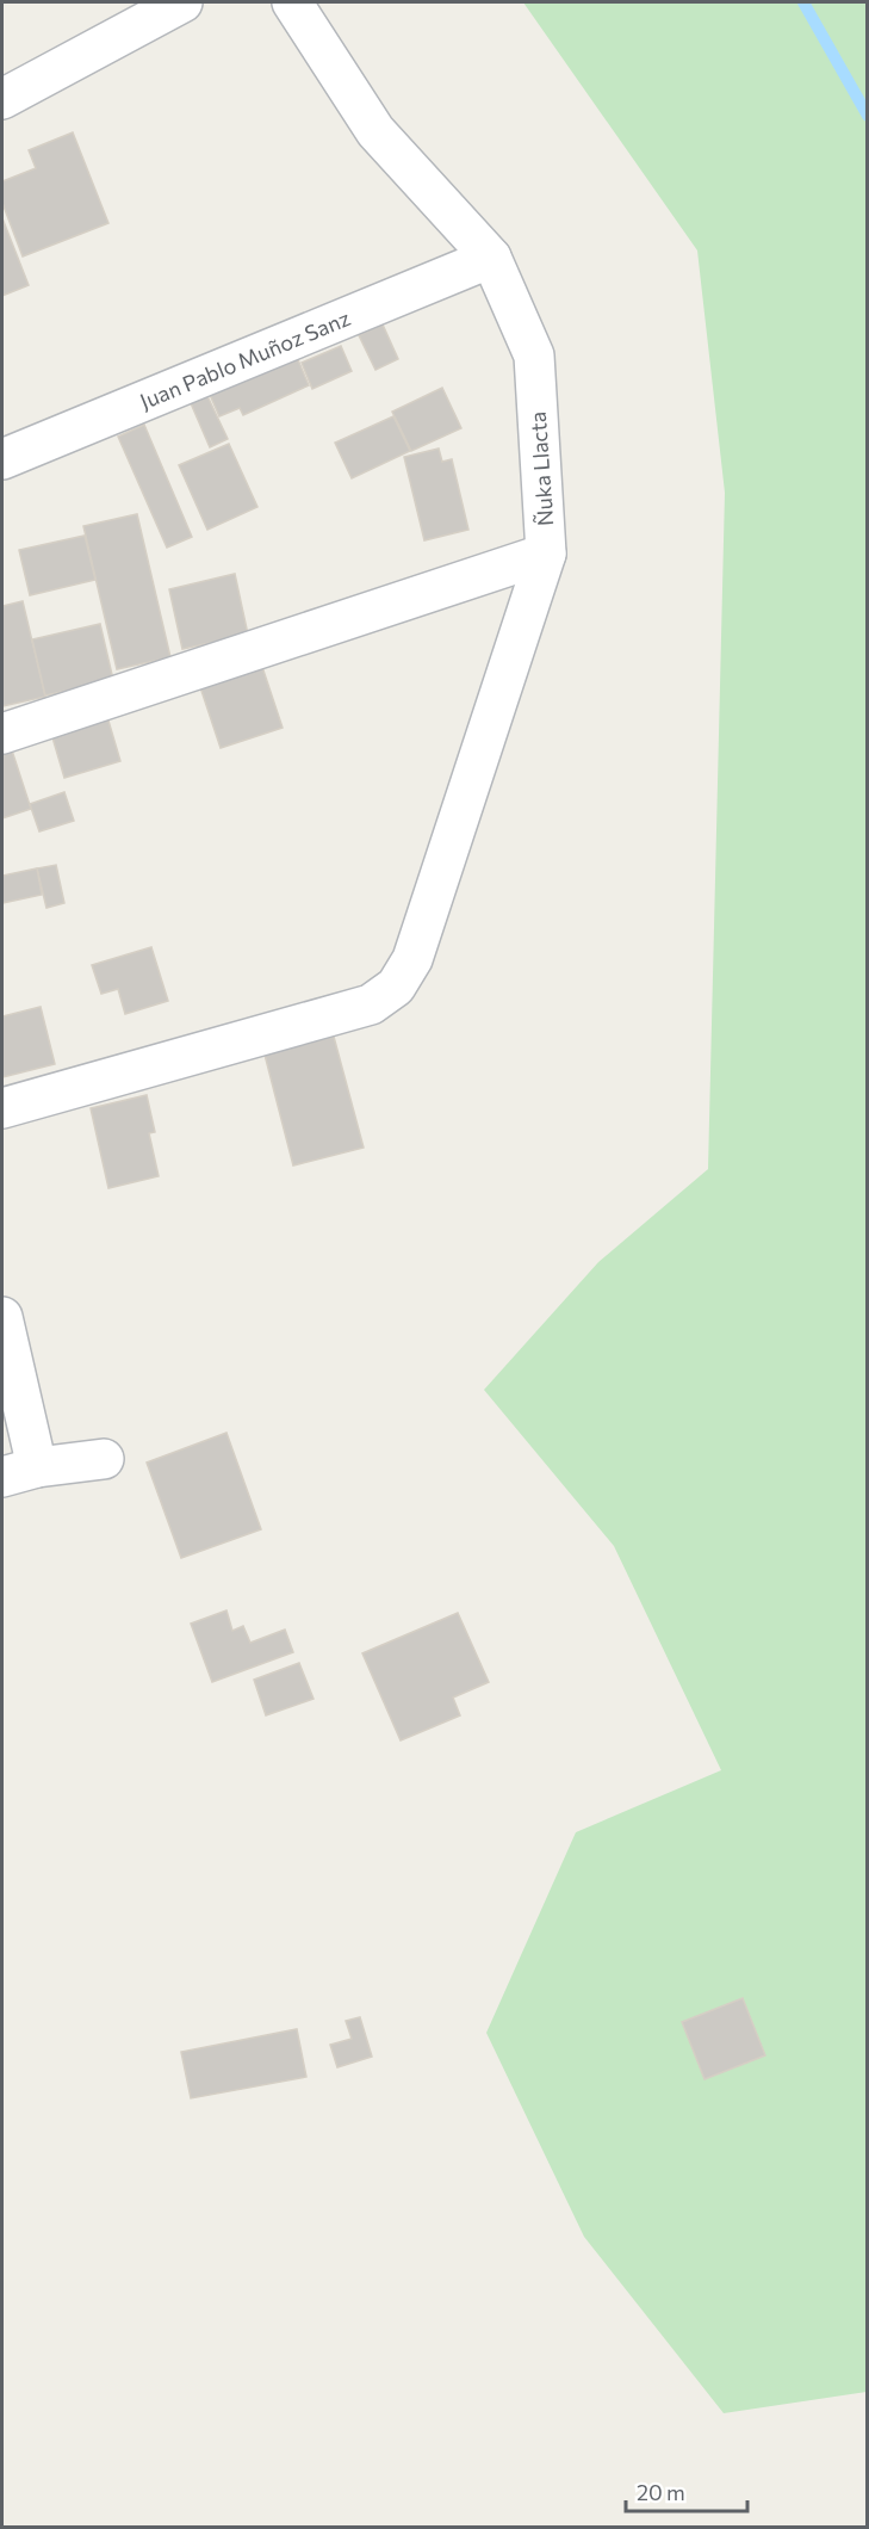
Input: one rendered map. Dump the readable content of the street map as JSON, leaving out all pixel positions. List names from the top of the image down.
{
  "streets": {
    "street": ["Juan Pablo Muñoz Sanz", "Ñuka Llacta"]
  },
  "crossings": [
    ["Juan Pablo Muñoz Sanz", "Ñuka Llacta"]
  ],
  "scale_bar": "20 m"
}
